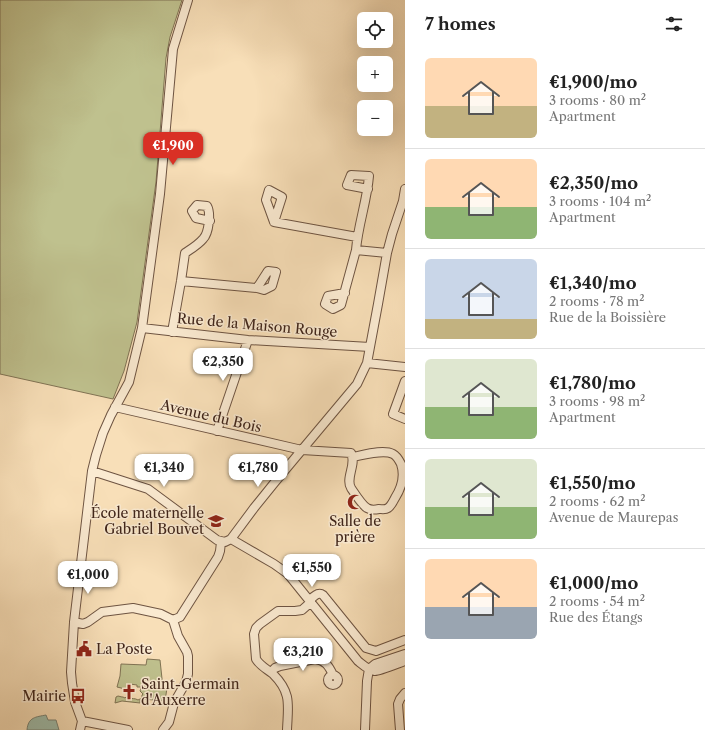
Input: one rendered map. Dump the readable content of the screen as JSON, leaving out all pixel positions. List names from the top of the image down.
{
  "streets": {
    "street": ["Rue de la Maison Rouge", "Avenue du Bois"]
  },
  "places": {
    "mosque": ["Salle de prière"],
    "school or university": ["École maternelle Gabriel Bouvet"],
    "public building": ["La Poste"],
    "church": ["Saint-Germain d'Auxerre"],
    "bus stop": ["Mairie"]
  },
  "page": {
    "heading": "7 homes",
    "map_buttons": ["+", "−"],
    "list": [
      {
        "name": "€1,900/mo",
        "note": "3 rooms · 80 m² · Apartment"
      },
      {
        "name": "€2,350/mo",
        "note": "3 rooms · 104 m² · Apartment"
      },
      {
        "name": "€1,340/mo",
        "note": "2 rooms · 78 m² · Rue de la Boissière"
      },
      {
        "name": "€1,780/mo",
        "note": "3 rooms · 98 m² · Apartment"
      },
      {
        "name": "€1,550/mo",
        "note": "2 rooms · 62 m² · Avenue de Maurepas"
      },
      {
        "name": "€1,000/mo",
        "note": "2 rooms · 54 m² · Rue des Étangs"
      }
    ],
    "price": [
      "€1,900",
      "€2,350",
      "€1,340",
      "€1,780",
      "€1,550",
      "€1,000",
      "€3,210"
    ]
  }
}
